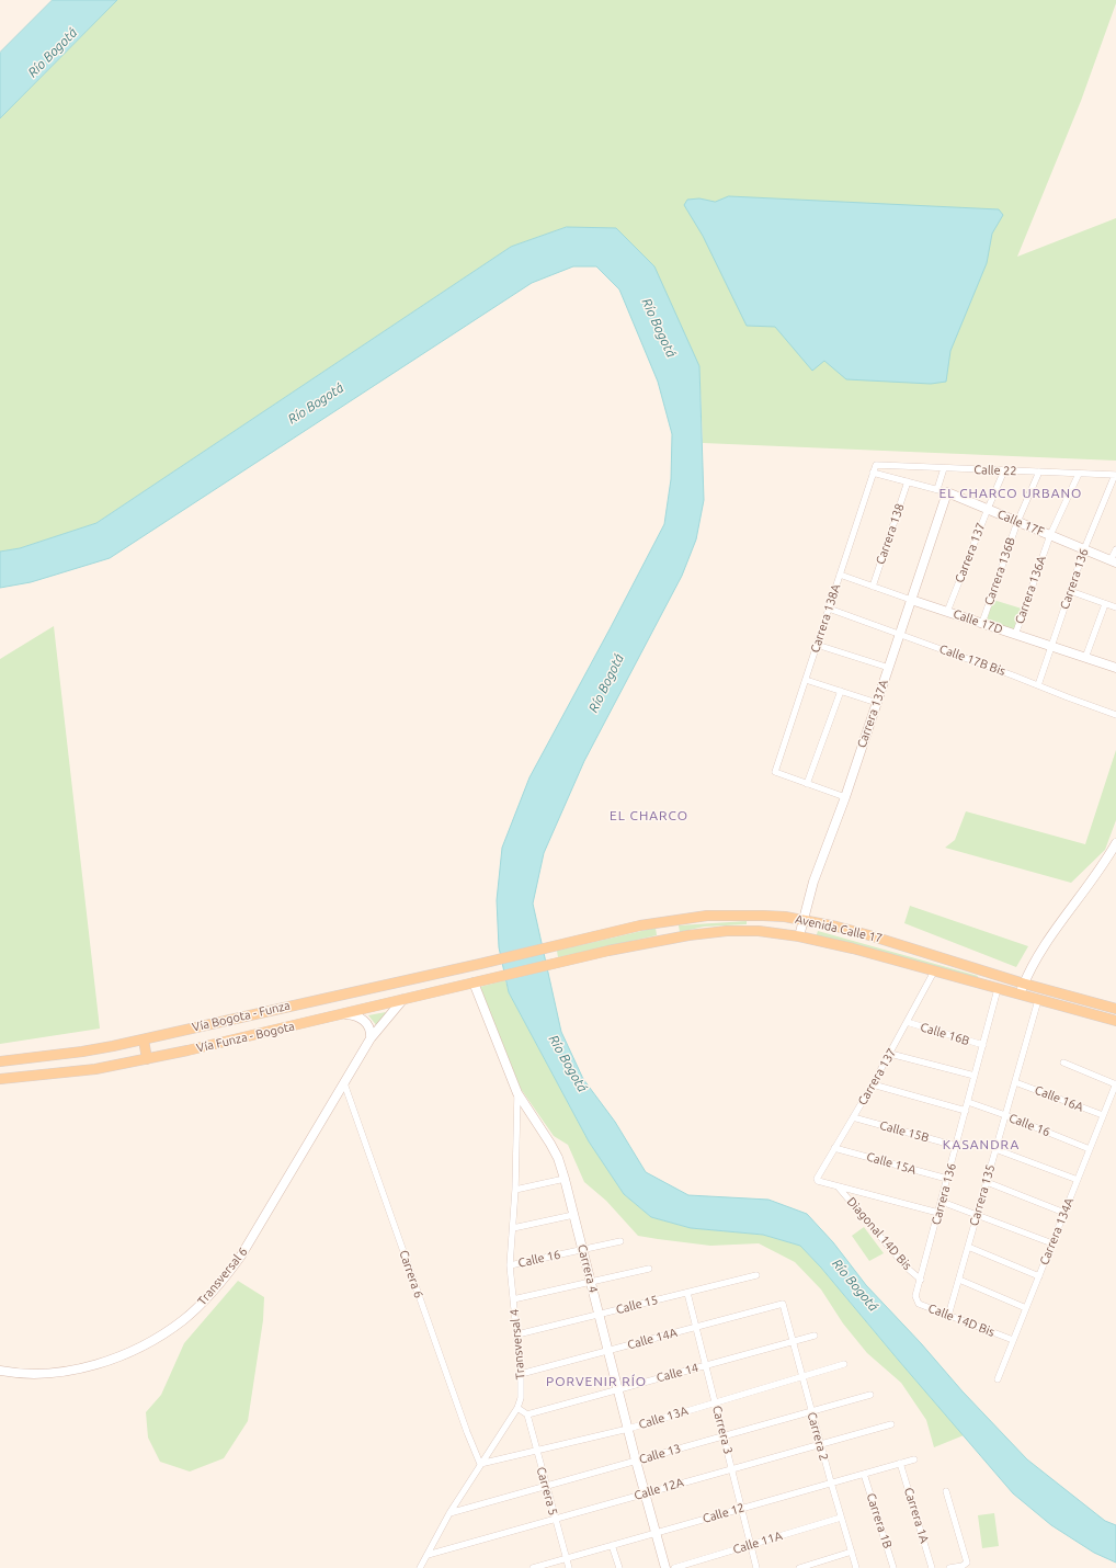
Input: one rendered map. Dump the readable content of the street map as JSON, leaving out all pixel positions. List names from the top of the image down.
{
  "streets": {
    "main road": ["Avenida Calle 17", "Vía Bogota - Funza", "Vía Funza - Bogota"],
    "street": [
      "Calle 22",
      "Calle 17F",
      "Carrera 138",
      "Carrera 137",
      "Carrera 136B",
      "Carrera 136",
      "Carrera 136A",
      "Carrera 138A",
      "Calle 17D",
      "Calle 17B Bis",
      "Carrera 137A",
      "Calle 16B",
      "Calle 16A",
      "Calle 16",
      "Calle 15B",
      "Calle 15A",
      "Carrera 135",
      "Carrera 134A",
      "Diagonal 14D Bis",
      "Carrera 4",
      "Carrera 6",
      "Transversal 6",
      "Calle 15",
      "Calle 14D Bis",
      "Calle 14A",
      "Transversal 4",
      "Calle 14",
      "Calle 13A",
      "Carrera 3",
      "Carrera 2",
      "Calle 13",
      "Calle 12A",
      "Carrera 5",
      "Calle 12",
      "Carrera 1A",
      "Carrera 1B",
      "Calle 11A"
    ]
  },
  "crossings": [
    ["Calle 22", "Carrera 137"],
    ["Calle 22", "Carrera 136B"],
    ["Calle 22", "Carrera 136"],
    ["Calle 22", "Carrera 136A"],
    ["Calle 22", "Carrera 138A"],
    ["Calle 17F", "Carrera 138"],
    ["Calle 17F", "Carrera 137"],
    ["Calle 17F", "Carrera 136B"],
    ["Calle 17F", "Carrera 136"],
    ["Calle 17F", "Carrera 136A"],
    ["Calle 17F", "Carrera 138A"],
    ["Calle 17F", "Carrera 137A"],
    ["Carrera 138", "Calle 17D"],
    ["Carrera 137", "Calle 17D"],
    ["Carrera 137", "Avenida Calle 17"],
    ["Carrera 137", "Calle 16B"],
    ["Carrera 137", "Calle 15B"],
    ["Carrera 137", "Calle 15A"],
    ["Carrera 137", "Diagonal 14D Bis"],
    ["Carrera 136B", "Calle 17D"],
    ["Carrera 136", "Calle 17D"],
    ["Carrera 136", "Calle 17B Bis"],
    ["Carrera 136", "Avenida Calle 17"],
    ["Carrera 136", "Calle 16B"],
    ["Carrera 136", "Calle 16"],
    ["Carrera 136", "Calle 15B"],
    ["Carrera 136", "Calle 15A"],
    ["Carrera 136", "Diagonal 14D Bis"],
    ["Carrera 136", "Calle 14D Bis"],
    ["Carrera 136A", "Calle 17D"],
    ["Carrera 138A", "Calle 17D"],
    ["Carrera 138A", "Calle 17B Bis"],
    ["Calle 17D", "Carrera 137A"],
    ["Calle 17B Bis", "Carrera 137A"],
    ["Carrera 137A", "Avenida Calle 17"],
    ["Avenida Calle 17", "Vía Bogota - Funza"],
    ["Avenida Calle 17", "Vía Funza - Bogota"],
    ["Avenida Calle 17", "Carrera 135"],
    ["Vía Funza - Bogota", "Carrera 4"],
    ["Vía Funza - Bogota", "Transversal 6"],
    ["Calle 16A", "Carrera 135"],
    ["Calle 16A", "Carrera 134A"],
    ["Calle 16", "Carrera 135"],
    ["Calle 16", "Carrera 134A"],
    ["Calle 16", "Carrera 4"],
    ["Calle 16", "Transversal 4"],
    ["Carrera 135", "Calle 14D Bis"],
    ["Carrera 134A", "Calle 14D Bis"],
    ["Carrera 4", "Calle 15"],
    ["Carrera 4", "Calle 14A"],
    ["Carrera 4", "Transversal 4"],
    ["Carrera 4", "Calle 14"],
    ["Carrera 4", "Calle 13A"],
    ["Carrera 4", "Calle 13"],
    ["Carrera 4", "Calle 12A"],
    ["Carrera 4", "Calle 12"],
    ["Carrera 6", "Transversal 6"],
    ["Carrera 6", "Transversal 4"],
    ["Carrera 6", "Calle 13A"],
    ["Calle 15", "Transversal 4"],
    ["Calle 15", "Carrera 3"],
    ["Calle 14A", "Transversal 4"],
    ["Calle 14A", "Carrera 3"],
    ["Calle 14A", "Carrera 2"],
    ["Transversal 4", "Calle 13A"],
    ["Transversal 4", "Calle 13"],
    ["Transversal 4", "Calle 12A"],
    ["Calle 14", "Carrera 3"],
    ["Calle 14", "Carrera 2"],
    ["Calle 14", "Carrera 5"],
    ["Calle 13A", "Carrera 3"],
    ["Calle 13A", "Carrera 2"],
    ["Calle 13A", "Carrera 5"],
    ["Carrera 3", "Calle 13"],
    ["Carrera 3", "Calle 12A"],
    ["Carrera 3", "Calle 12"],
    ["Carrera 3", "Calle 11A"],
    ["Carrera 2", "Calle 13"],
    ["Carrera 2", "Calle 12A"],
    ["Carrera 2", "Calle 12"],
    ["Carrera 2", "Calle 11A"],
    ["Calle 13", "Carrera 5"],
    ["Calle 12A", "Carrera 5"],
    ["Carrera 5", "Calle 12"],
    ["Calle 12", "Carrera 1A"],
    ["Calle 12", "Carrera 1B"]
  ],
  "districts": [
    "EL CHARCO URBANO",
    "EL CHARCO",
    "KASANDRA",
    "PORVENIR RÍO"
  ],
  "water": ["Río Bogotá"]
}
